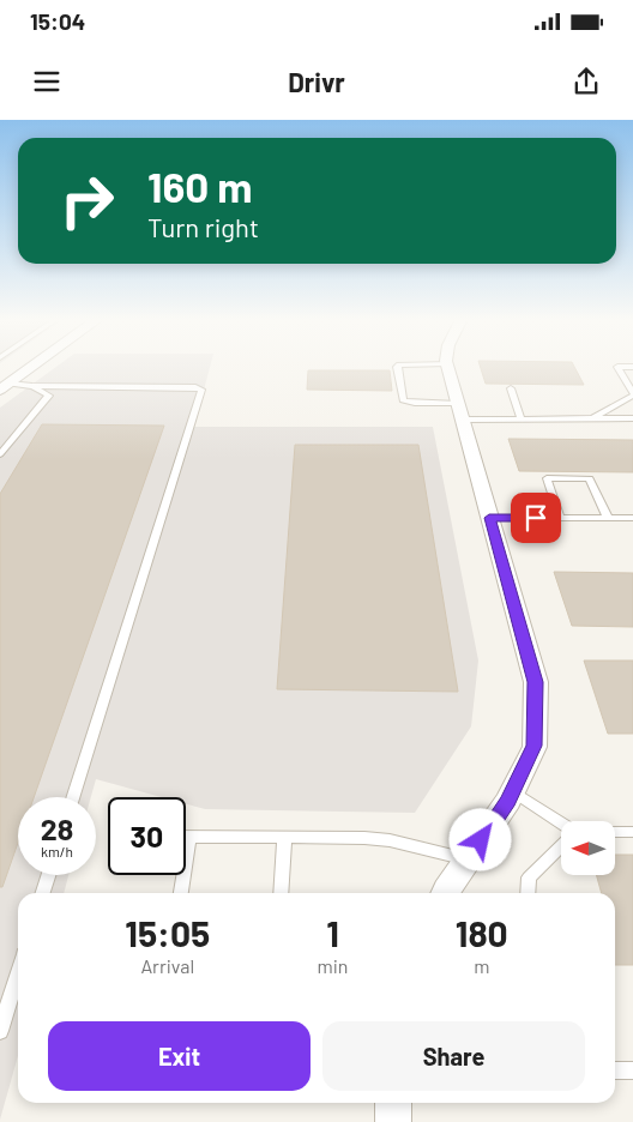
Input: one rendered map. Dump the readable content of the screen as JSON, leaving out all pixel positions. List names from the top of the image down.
{
  "north": "left",
  "page": {
    "status": "15:04",
    "header": "Drivr",
    "turn": ["160 m", "Turn right"],
    "speed": "28 km/h",
    "limit": "30",
    "eta": [
      "15:05",
      "Arrival",
      "1",
      "min",
      "180",
      "m"
    ],
    "buttons": ["Exit", "Share"]
  }
}
